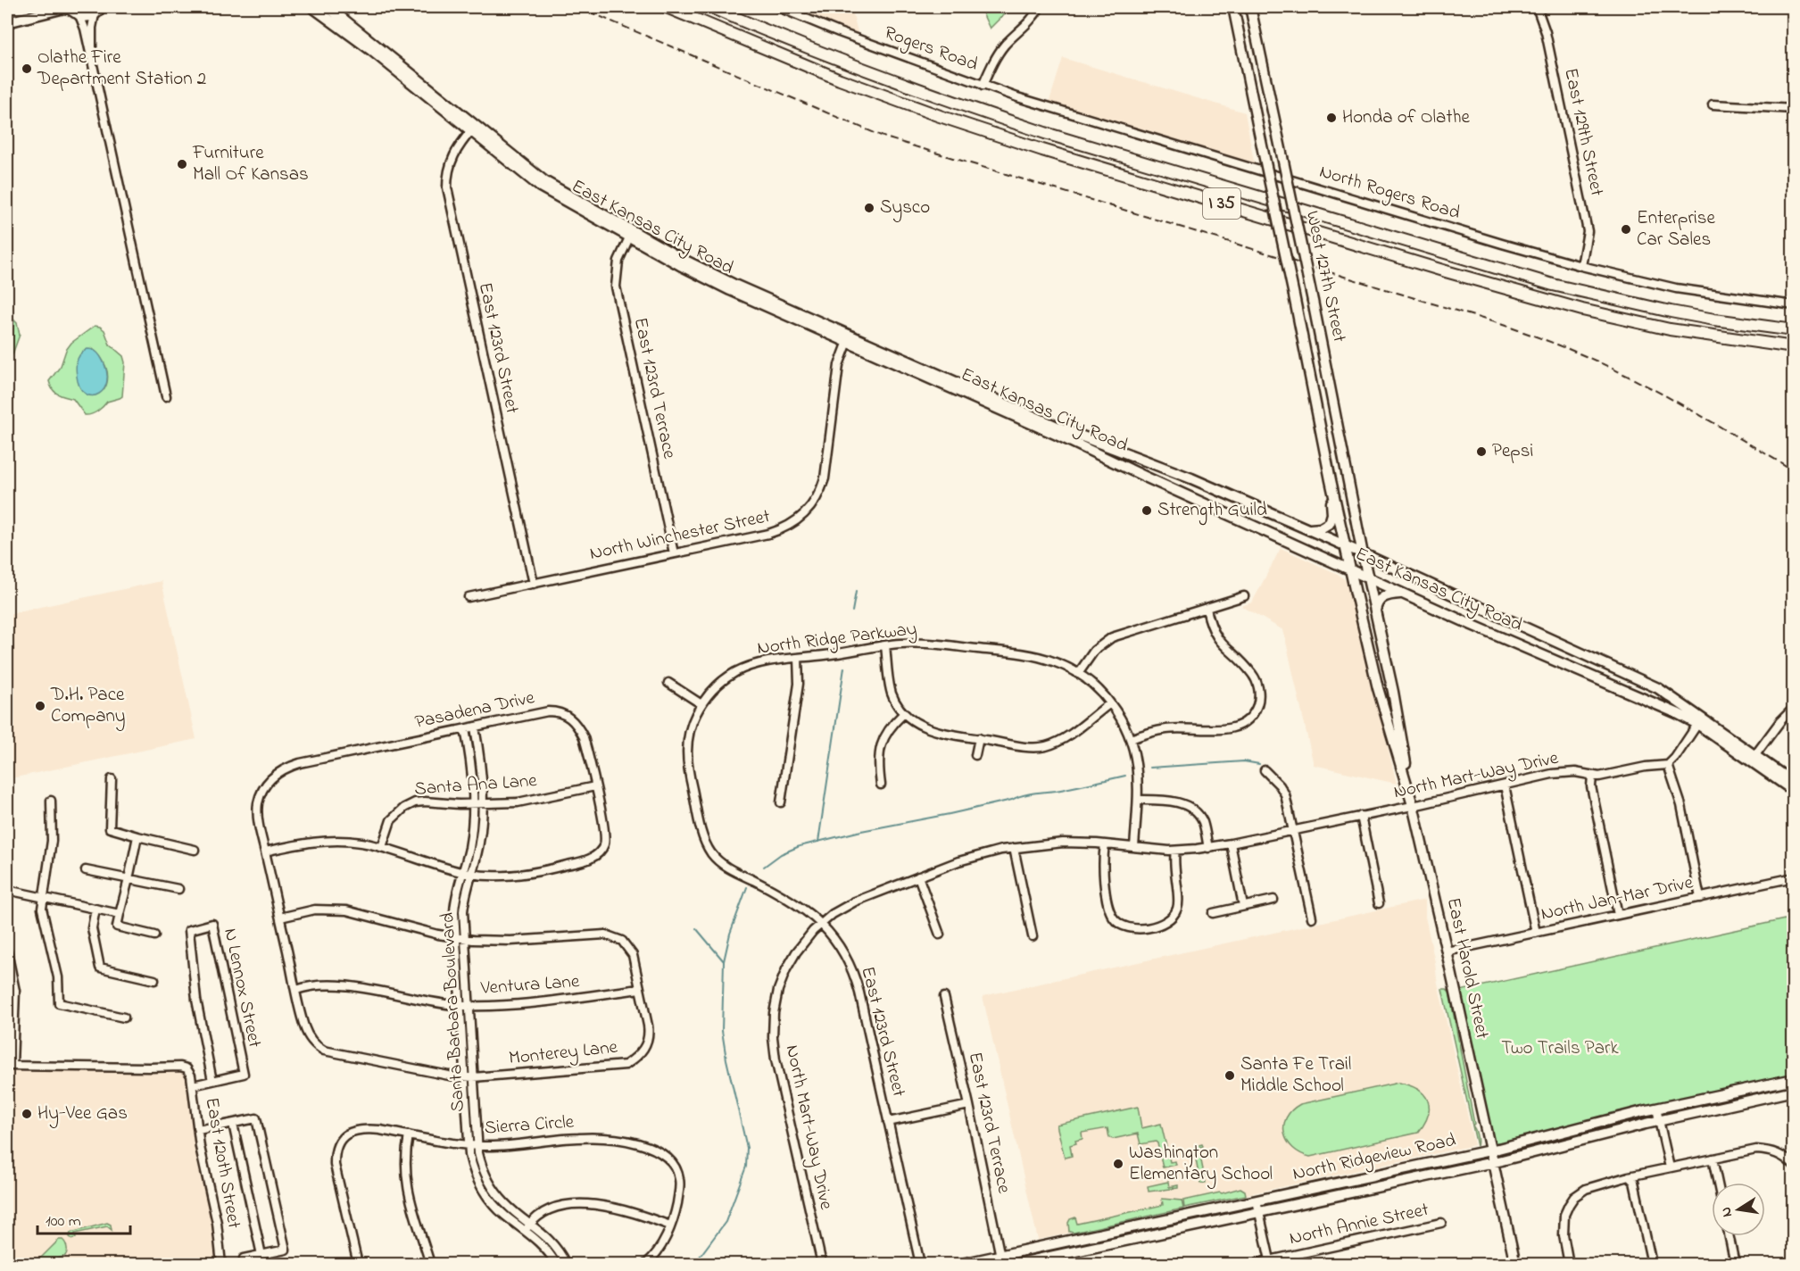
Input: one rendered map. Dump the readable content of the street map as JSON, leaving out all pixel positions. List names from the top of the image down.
{
  "streets": {
    "highway": ["I 35"],
    "main road": [
      "East Kansas City Road",
      "West 127th Street",
      "East Harold Street",
      "North Ridgeview Road"
    ],
    "street": [
      "Rogers Road",
      "East 129th Street",
      "North Rogers Road",
      "East 123rd Street",
      "East 123rd Terrace",
      "North Winchester Street",
      "North Ridge Parkway",
      "Pasadena Drive",
      "North Mart-Way Drive",
      "Santa Ana Lane",
      "North Jan-Mar Drive",
      "Ventura Lane",
      "N Lennox Street",
      "Santa Barbara Boulevard",
      "Monterey Lane",
      "Sierra Circle",
      "East 120th Street",
      "North Annie Street"
    ]
  },
  "crossings": [
    ["Rogers Road", "North Rogers Road"],
    ["East 129th Street", "North Rogers Road"],
    ["East Kansas City Road", "West 127th Street"],
    ["East Kansas City Road", "East 123rd Street"],
    ["East Kansas City Road", "East 123rd Terrace"],
    ["East Kansas City Road", "North Winchester Street"],
    ["East Kansas City Road", "East Harold Street"],
    ["West 127th Street", "East Harold Street"],
    ["East 123rd Street", "East 123rd Terrace"],
    ["East 123rd Street", "North Winchester Street"],
    ["East 123rd Street", "North Ridge Parkway"],
    ["East 123rd Street", "North Mart-Way Drive"],
    ["East 123rd Terrace", "North Winchester Street"],
    ["East 123rd Terrace", "North Ridgeview Road"],
    ["North Ridge Parkway", "North Mart-Way Drive"],
    ["Pasadena Drive", "Santa Ana Lane"],
    ["Pasadena Drive", "Santa Barbara Boulevard"],
    ["Pasadena Drive", "Monterey Lane"],
    ["North Mart-Way Drive", "East Harold Street"],
    ["Santa Ana Lane", "Santa Barbara Boulevard"],
    ["North Jan-Mar Drive", "East Harold Street"],
    ["East Harold Street", "North Ridgeview Road"],
    ["Ventura Lane", "Santa Barbara Boulevard"],
    ["Ventura Lane", "Monterey Lane"],
    ["N Lennox Street", "East 120th Street"],
    ["Santa Barbara Boulevard", "Monterey Lane"],
    ["Santa Barbara Boulevard", "Sierra Circle"]
  ],
  "parks": ["Two Trails Park"],
  "places": [
    "Olathe Fire Department Station 2",
    "Honda of Olathe",
    "Furniture Mall Of Kansas",
    "Sysco",
    "Enterprise Car Sales",
    "Pepsi",
    "Strength Guild",
    "D.H. Pace Company",
    "Santa Fe Trail Middle School",
    "Hy-Vee Gas",
    "Washington Elementary School"
  ],
  "scale_bar": "100 m",
  "north": "left"
}
